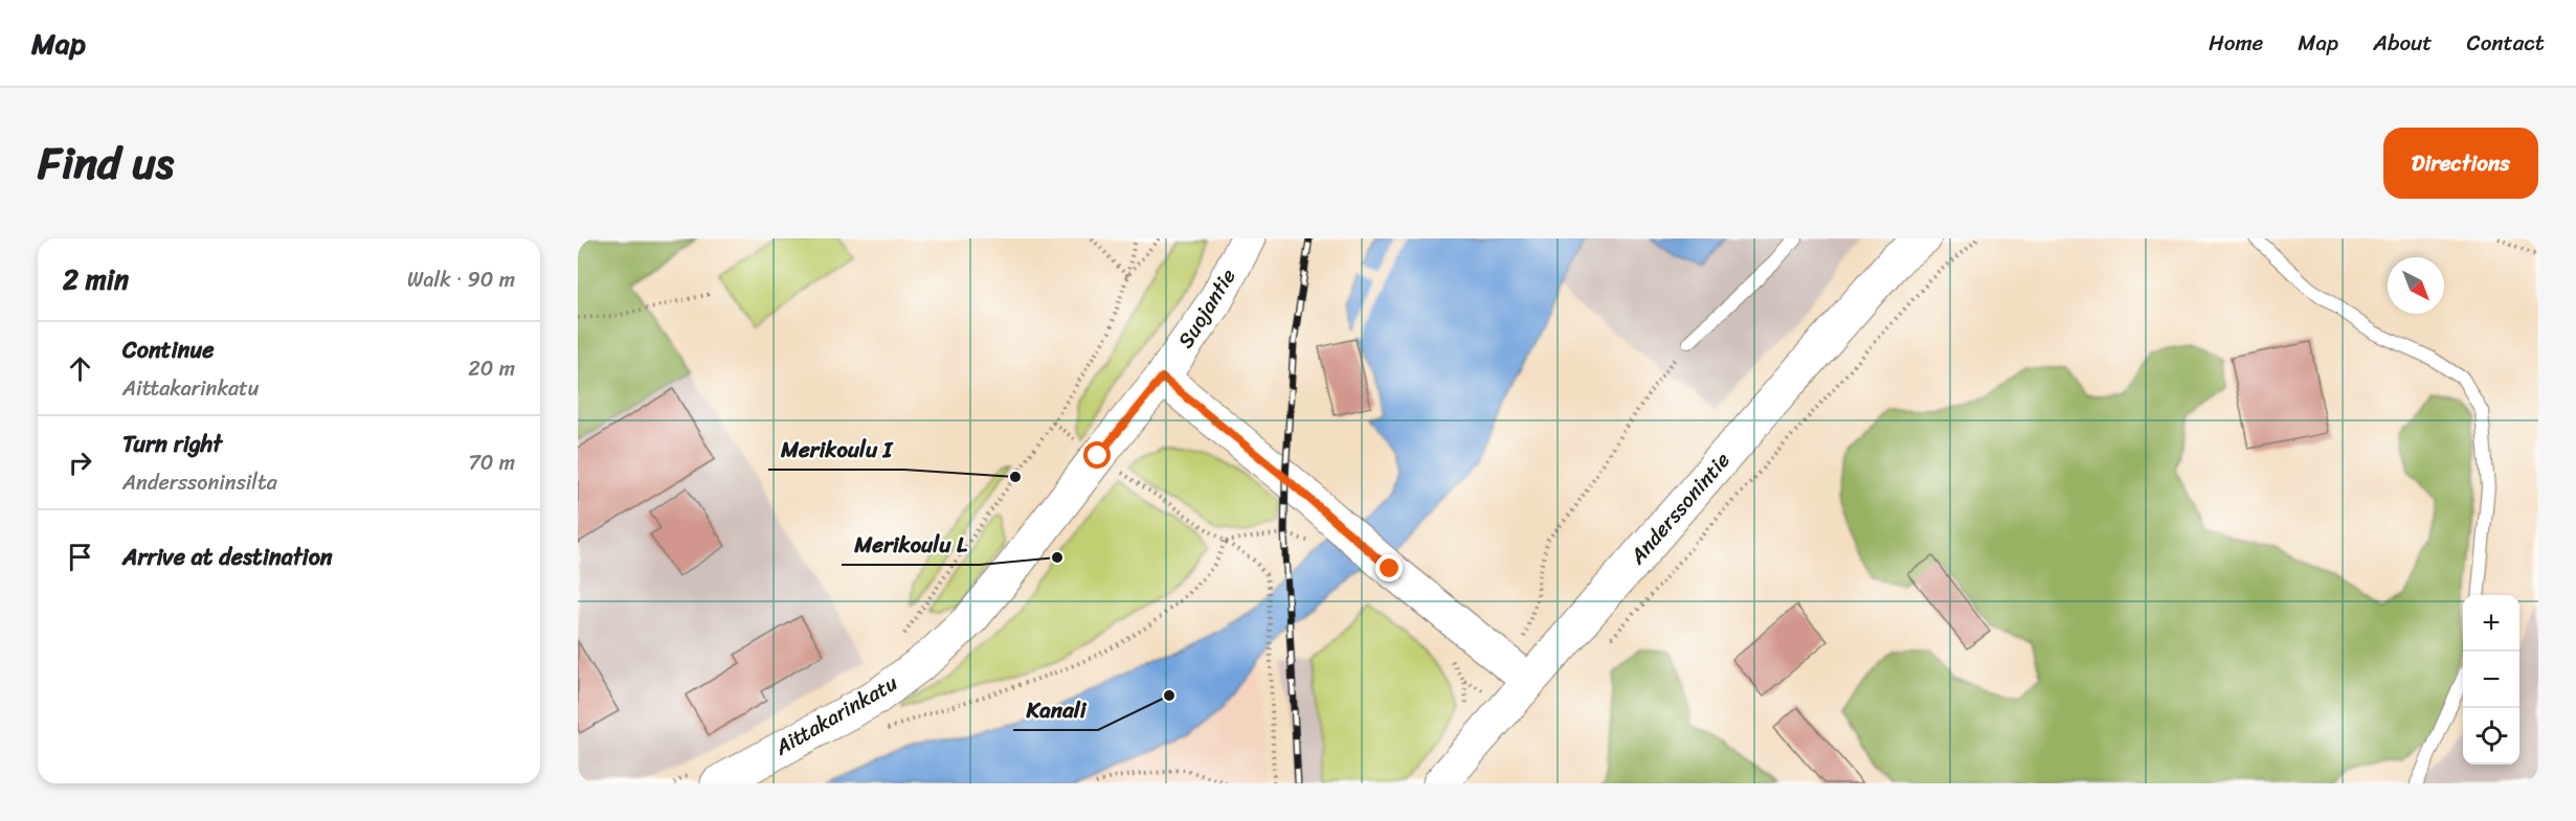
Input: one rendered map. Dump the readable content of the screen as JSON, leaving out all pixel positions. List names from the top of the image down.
{
  "streets": {
    "main road": ["Suojantie", "Anderssonintie", "Aittakarinkatu"]
  },
  "crossings": [
    ["Suojantie", "Aittakarinkatu"]
  ],
  "places": ["Merikoulu I", "Merikoulu L", "Kanali"],
  "north": "bottom right",
  "page": {
    "header": "Map",
    "nav": [
      "Home",
      "Map",
      "About",
      "Contact"
    ],
    "title": "Find us",
    "buttons": "Directions",
    "heading": ["2 min", "Walk · 90 m"],
    "list": [
      ["Continue", "Aittakarinkatu", "20 m"],
      ["Turn right", "Anderssoninsilta", "70 m"],
      "Arrive at destination"
    ],
    "map_buttons": ["+", "−"]
  }
}
